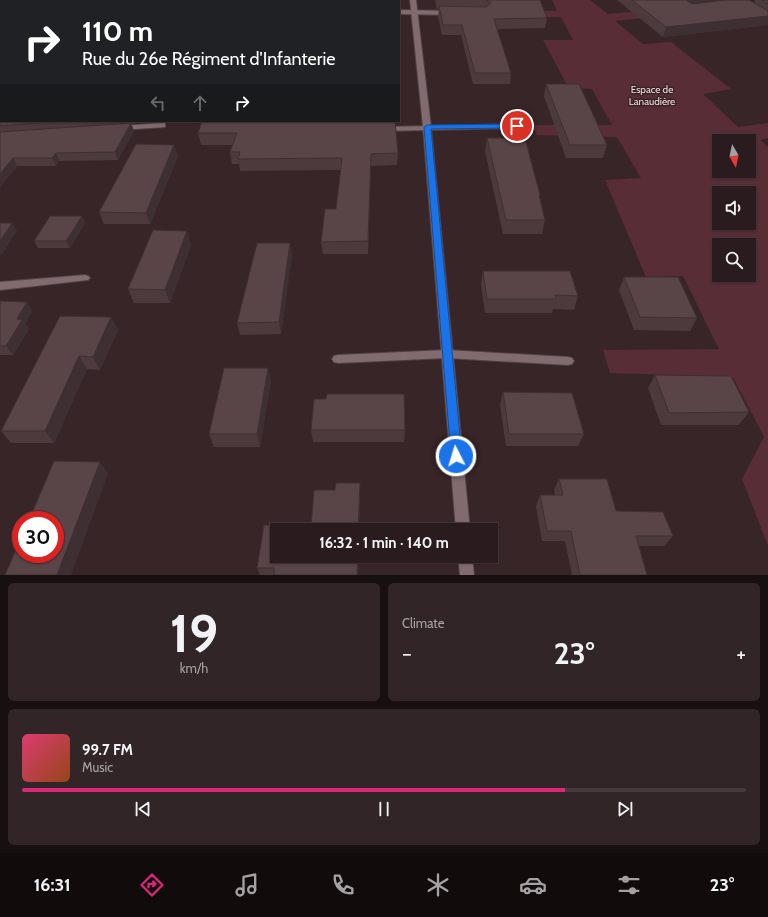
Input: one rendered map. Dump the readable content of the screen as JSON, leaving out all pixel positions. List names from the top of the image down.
{
  "parks": ["Espace de Lanaudière"],
  "north": "bottom",
  "page": {
    "turn": ["110 m", "Rue du 26e Régiment d'Infanterie"],
    "limit": "30",
    "trip": "16:32 · 1 min · 140 m",
    "tile": [
      ["19", "km/h"],
      "Climate"
    ],
    "heat": ["−", "23°", "+"],
    "song": ["99.7 FM", "Music"],
    "tabs": ["16:31", "23°"]
  }
}
